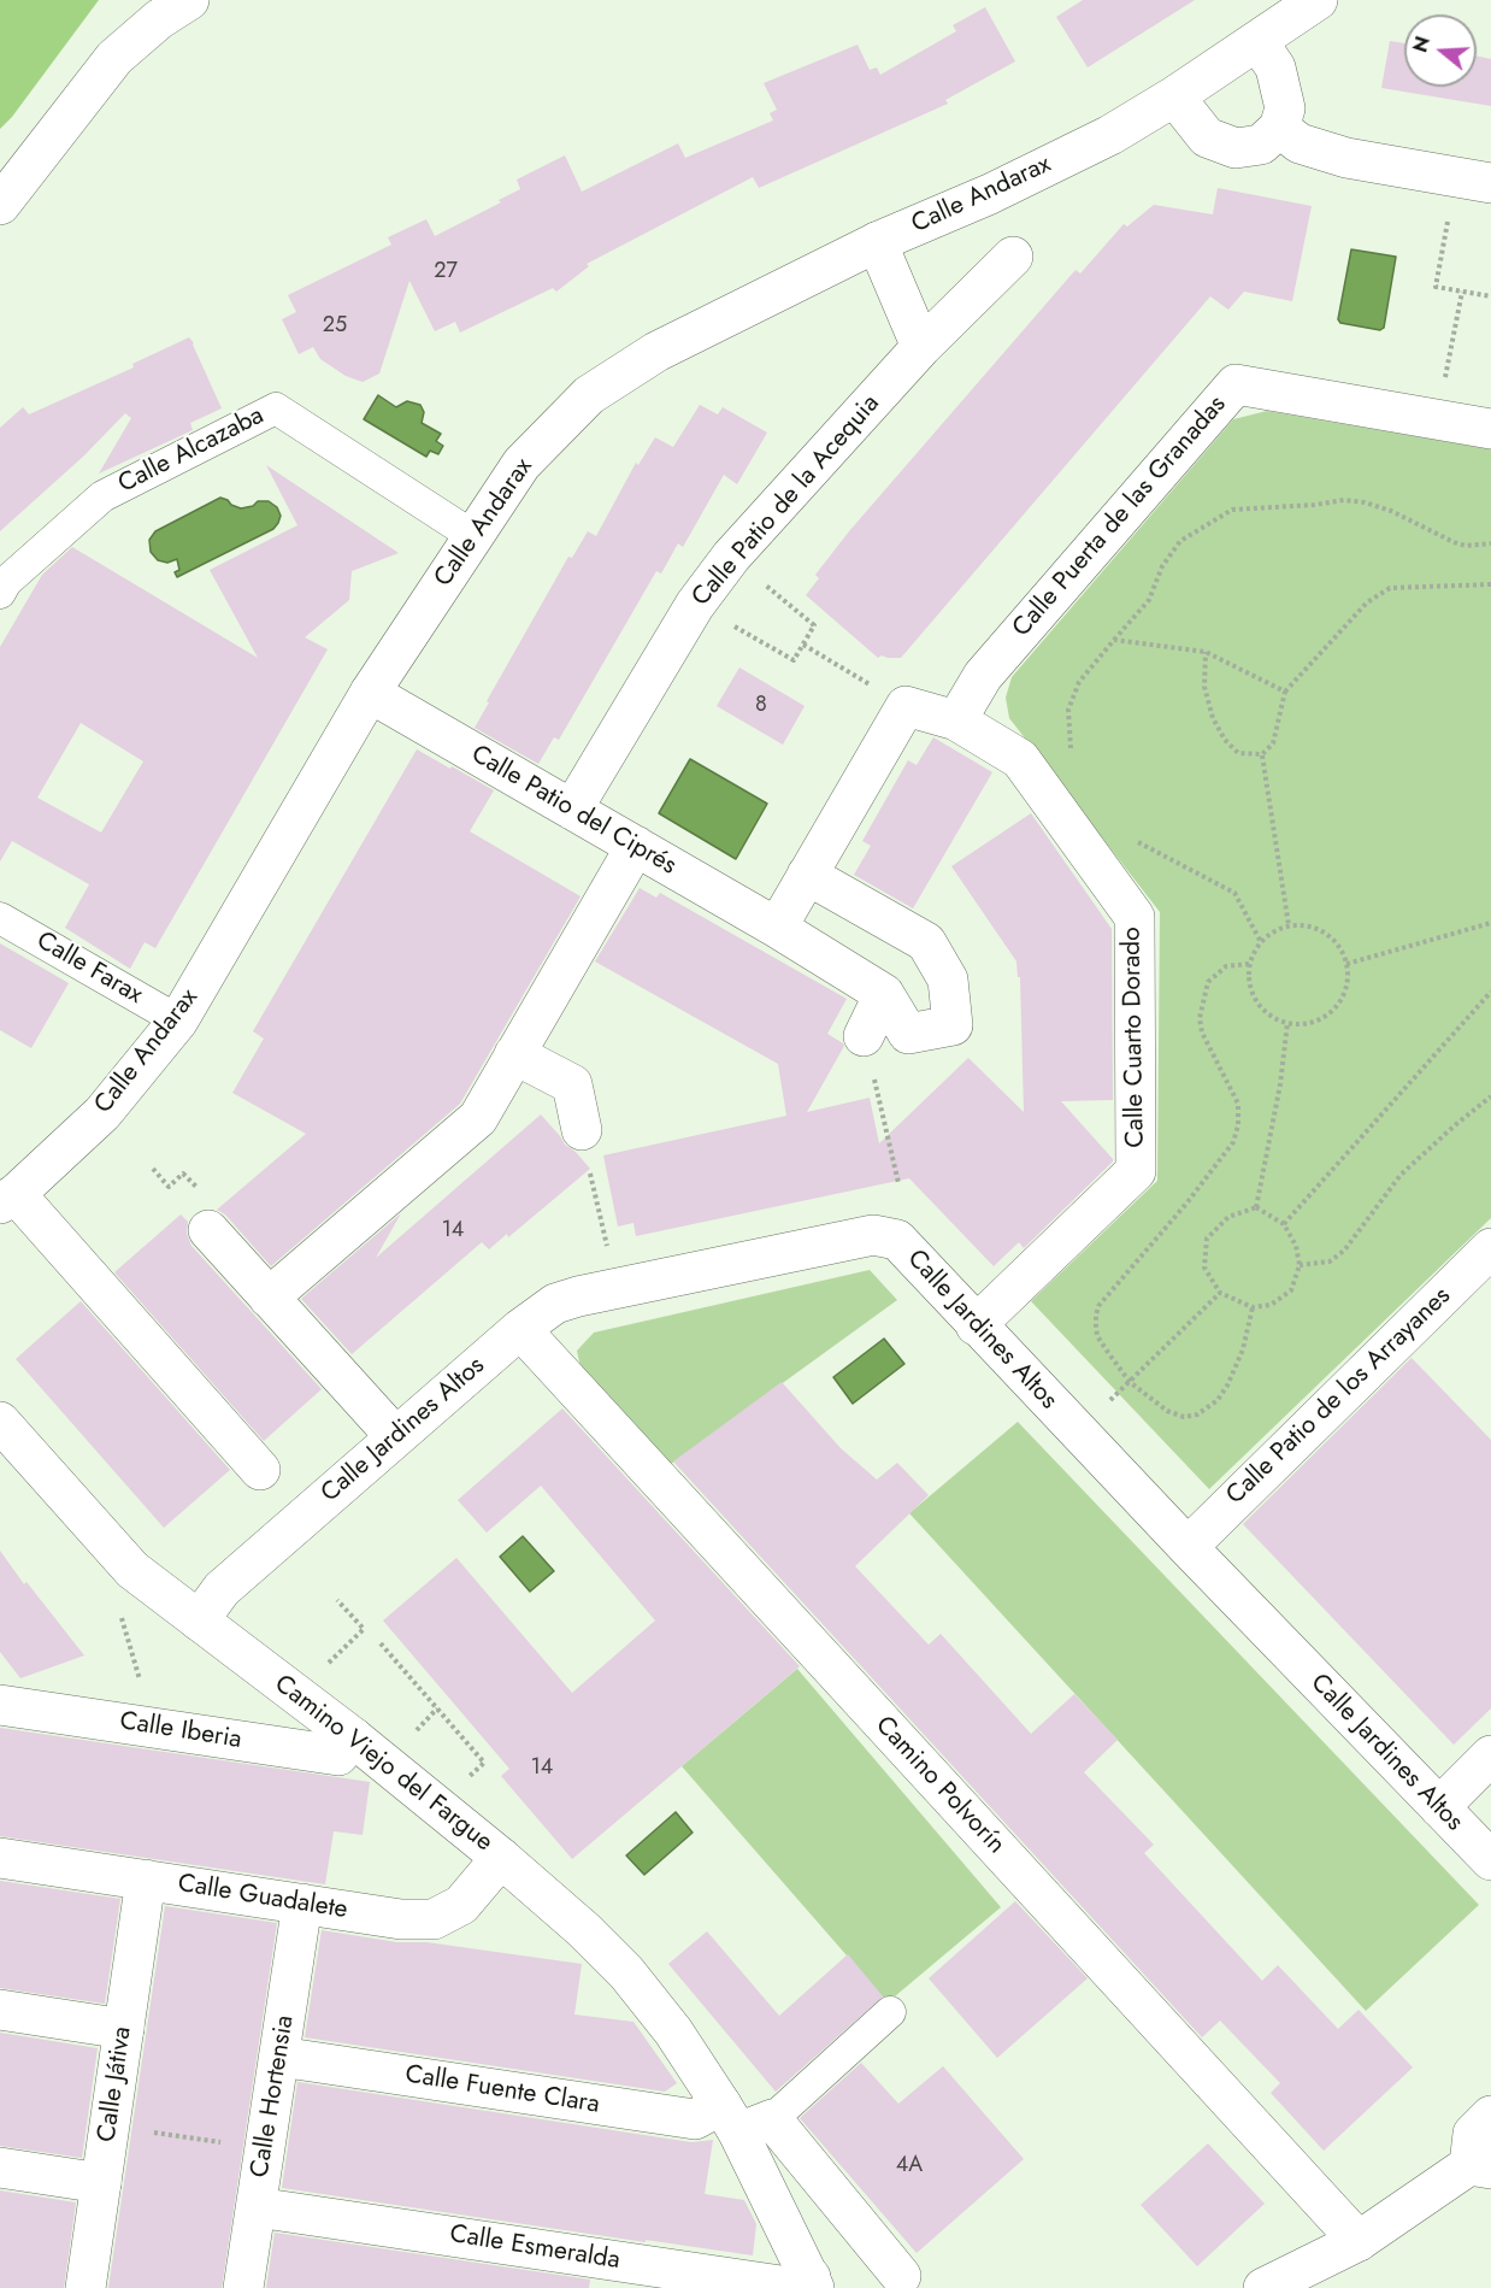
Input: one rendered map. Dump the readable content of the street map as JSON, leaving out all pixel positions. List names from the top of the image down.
{
  "streets": {
    "street": [
      "Calle Andarax",
      "Calle Alcazaba",
      "Calle Patio de la Acequia",
      "Calle Puerta de las Granadas",
      "Calle Patio del Ciprés",
      "Calle Farax",
      "Calle Cuarto Dorado",
      "Calle Jardines Altos",
      "Calle Patio de los Arrayanes",
      "Calle Iberia",
      "Camino Viejo del Fargue",
      "Camino Polvorín",
      "Calle Guadalete",
      "Calle Játiva",
      "Calle Fuente Clara",
      "Calle Hortensia",
      "Calle Esmeralda"
    ]
  },
  "crossings": [
    ["Calle Andarax", "Calle Alcazaba"],
    ["Calle Andarax", "Calle Patio del Ciprés"],
    ["Calle Andarax", "Calle Farax"],
    ["Calle Patio de la Acequia", "Calle Patio del Ciprés"],
    ["Calle Puerta de las Granadas", "Calle Cuarto Dorado"],
    ["Calle Cuarto Dorado", "Calle Jardines Altos"],
    ["Calle Jardines Altos", "Calle Patio de los Arrayanes"],
    ["Calle Jardines Altos", "Camino Viejo del Fargue"],
    ["Calle Jardines Altos", "Camino Polvorín"],
    ["Calle Iberia", "Camino Viejo del Fargue"],
    ["Camino Viejo del Fargue", "Calle Guadalete"],
    ["Camino Viejo del Fargue", "Calle Fuente Clara"],
    ["Camino Viejo del Fargue", "Calle Esmeralda"],
    ["Calle Guadalete", "Calle Játiva"],
    ["Calle Guadalete", "Calle Hortensia"],
    ["Calle Fuente Clara", "Calle Hortensia"],
    ["Calle Hortensia", "Calle Esmeralda"]
  ],
  "house_numbers": [
    "27",
    "25",
    "8",
    "14",
    "14",
    "4A"
  ],
  "north": "left"
}
